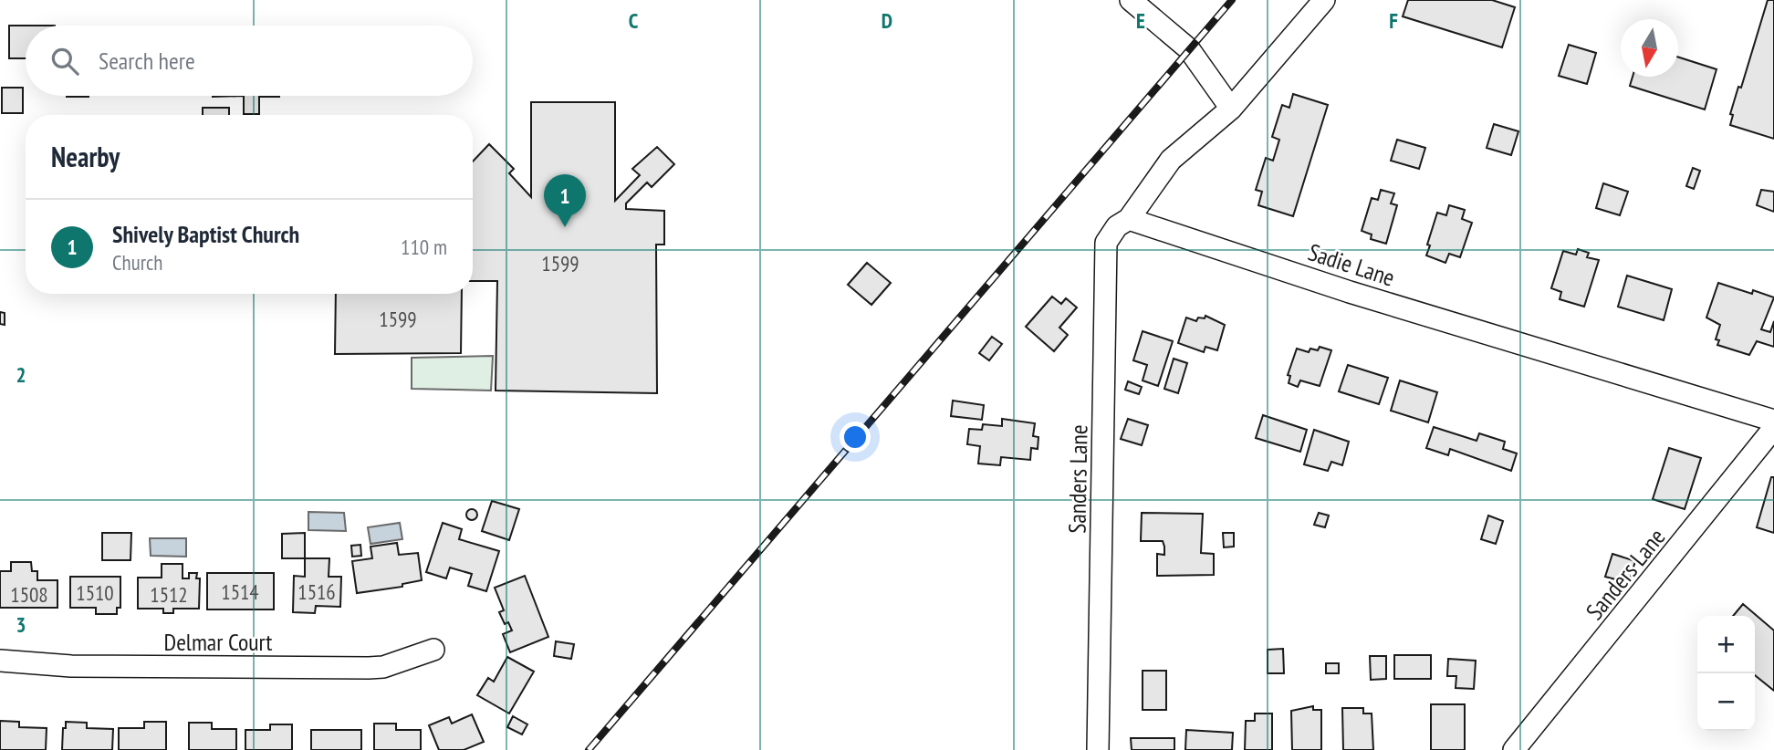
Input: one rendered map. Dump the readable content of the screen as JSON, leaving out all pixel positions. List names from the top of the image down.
{
  "streets": {
    "street": ["Sadie Lane", "Sanders Lane", "Delmar Court"]
  },
  "crossings": [
    ["Sadie Lane", "Sanders Lane"]
  ],
  "house_numbers": [
    "1599",
    "1599",
    "1514",
    "1516",
    "1510",
    "1508",
    "1512"
  ],
  "north": "bottom",
  "page": {
    "search": "Search here",
    "heading": "Nearby",
    "pins": "1",
    "list": [
      {
        "mark": "1",
        "name": "Shively Baptist Church",
        "note": "Church",
        "value": "110 m"
      }
    ],
    "map_buttons": ["+", "−"]
  },
  "grid": {
    "columns": [
      "C",
      "D",
      "E",
      "F"
    ],
    "rows": ["2", "3"]
  }
}
